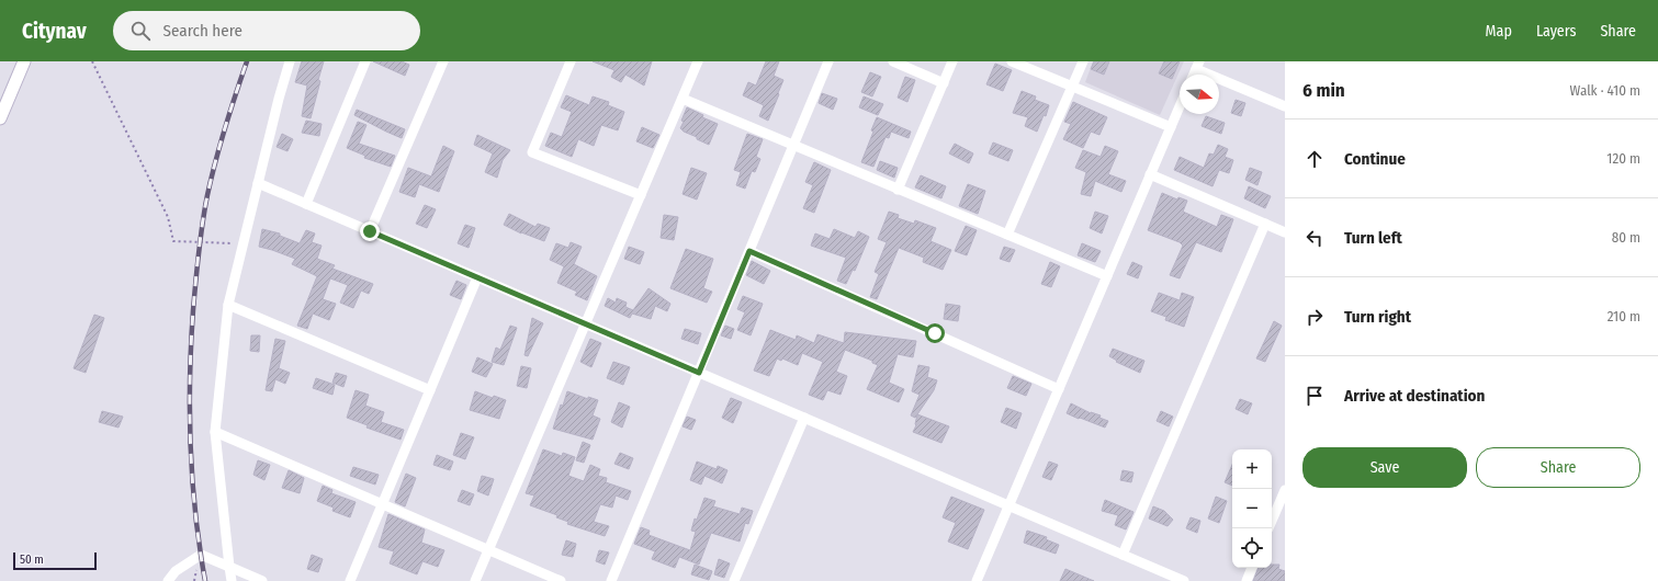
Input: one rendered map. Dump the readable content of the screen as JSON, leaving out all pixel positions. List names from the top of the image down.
{
  "scale_bar": "50 m",
  "north": "right",
  "page": {
    "header": "Citynav",
    "search": "Search here",
    "nav": ["Map", "Layers", "Share"],
    "heading": ["6 min", "Walk · 410 m"],
    "list": [
      ["Continue", "120 m"],
      ["Turn left", "80 m"],
      ["Turn right", "210 m"],
      "Arrive at destination"
    ],
    "buttons": ["Save", "Share"],
    "map_buttons": ["+", "−"],
    "scale": "50 m"
  }
}
